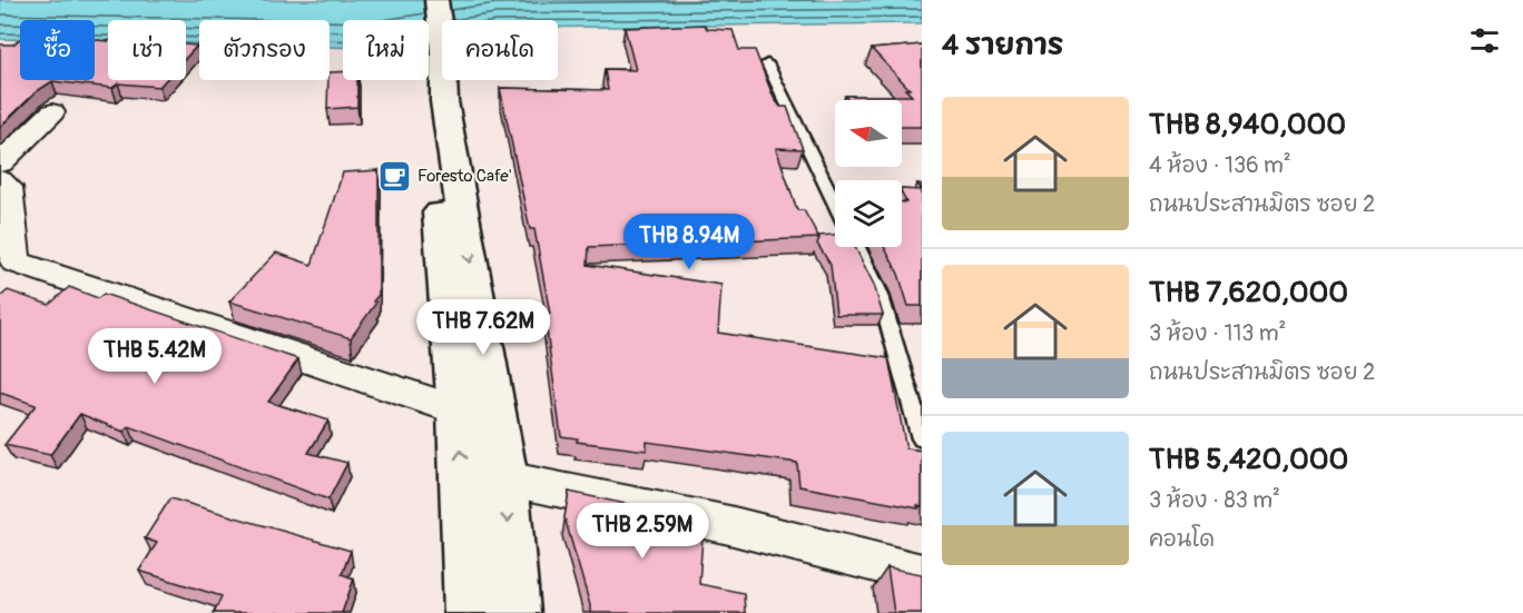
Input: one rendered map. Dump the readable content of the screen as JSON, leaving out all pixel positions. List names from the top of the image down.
{
  "places": {
    "cafe": ["Foresto Cafe'"]
  },
  "north": "left",
  "page": {
    "heading": "4 รายการ",
    "chip": [
      "ซื้อ",
      "เช่า",
      "ตัวกรอง",
      "ใหม่",
      "คอนโด"
    ],
    "list": [
      {
        "name": "THB 8,940,000",
        "note": "4 ห้อง · 136 m² · ถนนประสานมิตร ซอย 2"
      },
      {
        "name": "THB 7,620,000",
        "note": "3 ห้อง · 113 m² · ถนนประสานมิตร ซอย 2"
      },
      {
        "name": "THB 5,420,000",
        "note": "3 ห้อง · 83 m² · คอนโด"
      }
    ],
    "price": [
      "THB 8.94M",
      "THB 7.62M",
      "THB 5.42M",
      "THB 2.59M"
    ]
  }
}
